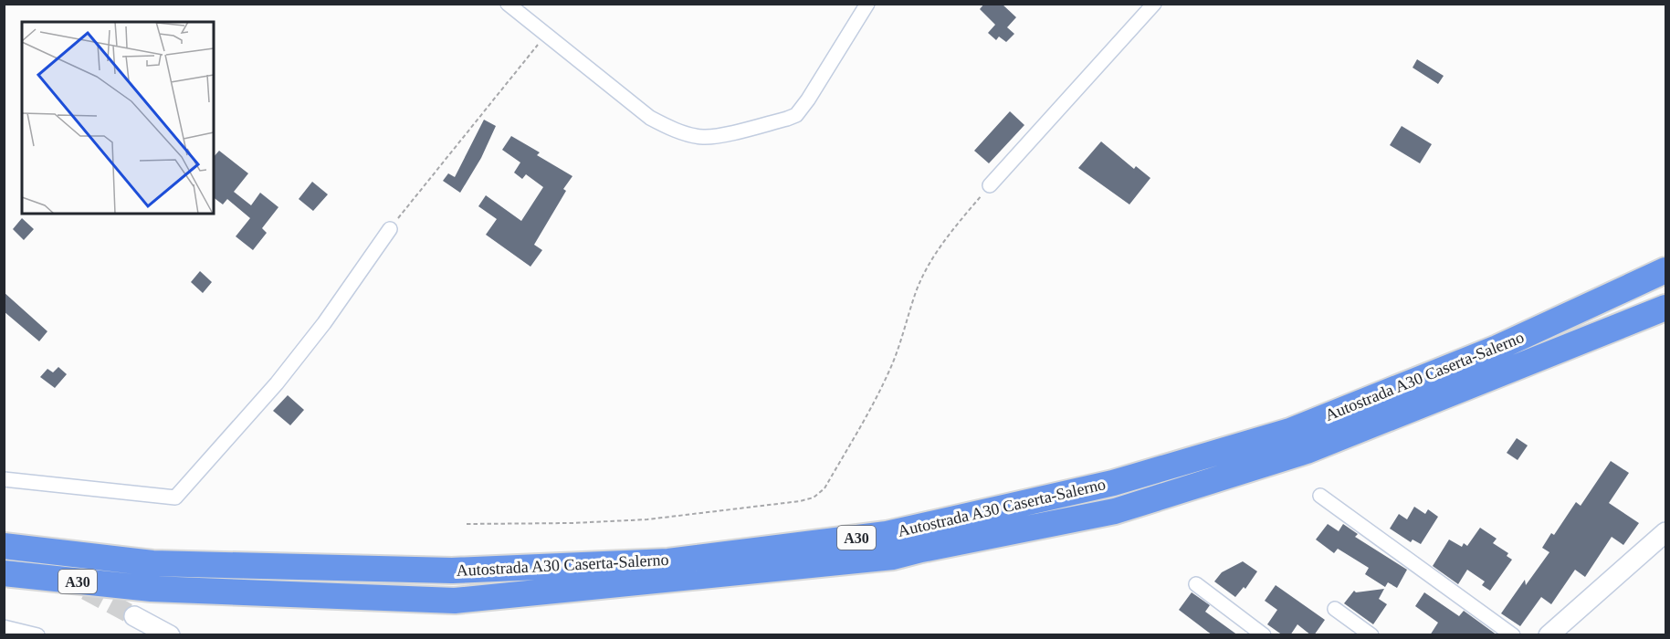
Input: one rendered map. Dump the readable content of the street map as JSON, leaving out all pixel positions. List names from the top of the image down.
{
  "streets": {
    "highway": ["Autostrada A30 Caserta-Salerno", "A30"]
  }
}
